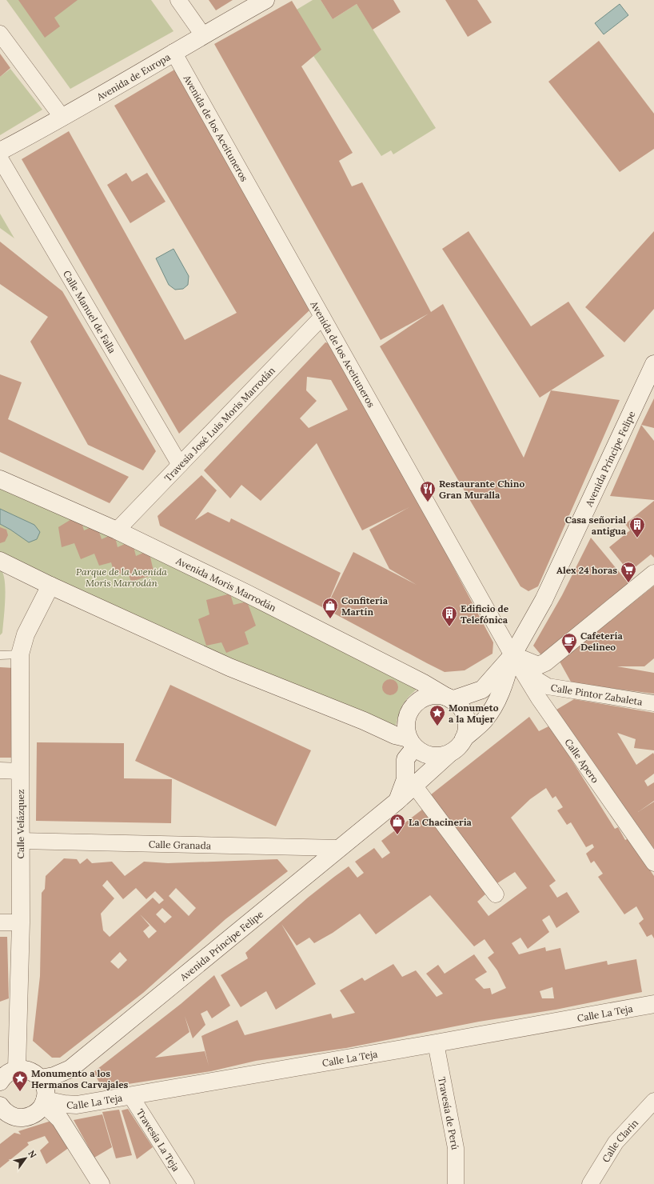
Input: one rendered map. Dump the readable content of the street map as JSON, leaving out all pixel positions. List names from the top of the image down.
{
  "streets": {
    "main road": [
      "Avenida de Europa",
      "Avenida Príncipe Felipe",
      "Avenida Moris Marrodán",
      "Calle Velázquez",
      "Calle La Teja"
    ],
    "street": [
      "Avenida de los Aceituneros",
      "Calle Manuel de Falla",
      "Travesía José Luis Moris Marrodán",
      "Calle Pintor Zabaleta",
      "Calle Apero",
      "Calle Granada",
      "Travesía de Perú",
      "Travesía La Teja",
      "Calle Clarin"
    ]
  },
  "crossings": [
    ["Avenida de Europa", "Avenida de los Aceituneros"],
    ["Avenida de los Aceituneros", "Travesía José Luis Moris Marrodán"],
    ["Avenida de los Aceituneros", "Avenida Príncipe Felipe"],
    ["Avenida de los Aceituneros", "Calle Pintor Zabaleta"],
    ["Avenida de los Aceituneros", "Calle Apero"],
    ["Calle Manuel de Falla", "Travesía José Luis Moris Marrodán"],
    ["Travesía José Luis Moris Marrodán", "Avenida Moris Marrodán"],
    ["Avenida Príncipe Felipe", "Avenida Moris Marrodán"],
    ["Avenida Príncipe Felipe", "Calle Pintor Zabaleta"],
    ["Avenida Príncipe Felipe", "Calle Apero"],
    ["Avenida Príncipe Felipe", "Calle Granada"],
    ["Calle Pintor Zabaleta", "Calle Apero"],
    ["Calle Velázquez", "Calle Granada"],
    ["Calle La Teja", "Travesía de Perú"],
    ["Calle La Teja", "Travesía La Teja"]
  ],
  "parks": ["Parque de la Avenida Moris Marrodán"],
  "places": {
    "restaurant": ["Restaurante Chino Gran Muralla"],
    "building": ["Casa señorial antigua", "Edificio de Telefónica"],
    "supermarket": ["Alex 24 horas"],
    "shop": ["Confitería Martín", "La Chacineria"],
    "cafe": ["Cafetería Delineo"],
    "place": ["Monumeto a la Mujer", "Monumento a los Hermanos Carvajales"]
  },
  "north": "top right"
}
